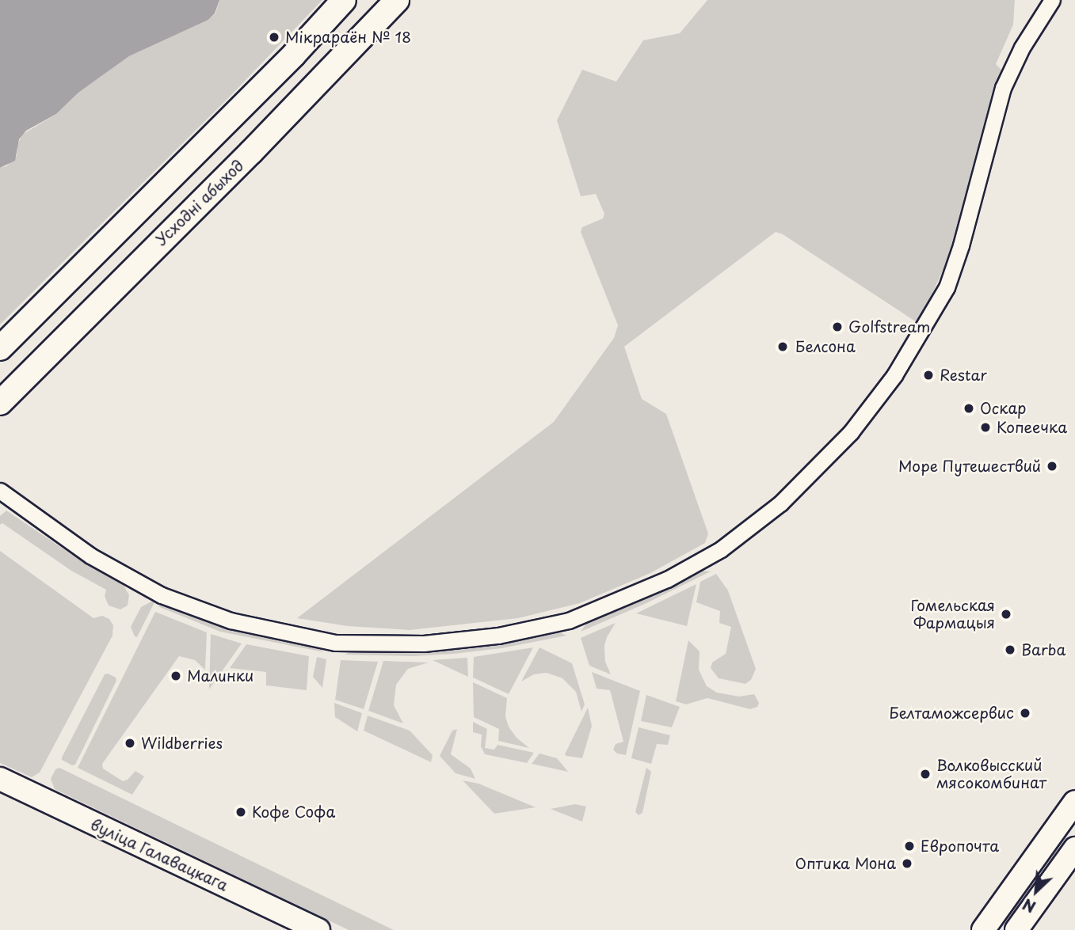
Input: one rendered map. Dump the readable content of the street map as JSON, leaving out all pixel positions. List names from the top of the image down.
{
  "streets": {
    "main road": ["Усходні абыход"],
    "street": ["вуліца Галавацкага"]
  },
  "places": [
    "Мікрараён № 18",
    "Golfstream",
    "Белсона",
    "Restar",
    "Оскар",
    "Копеечка",
    "Море Путешествий",
    "Гомельская Фармацыя",
    "Barba",
    "Малинки",
    "Белтаможсервис",
    "Wildberries",
    "Волковысский мясокомбинат",
    "Кофе Софа",
    "Европочта",
    "Оптика Мона"
  ],
  "north": "bottom left"
}
